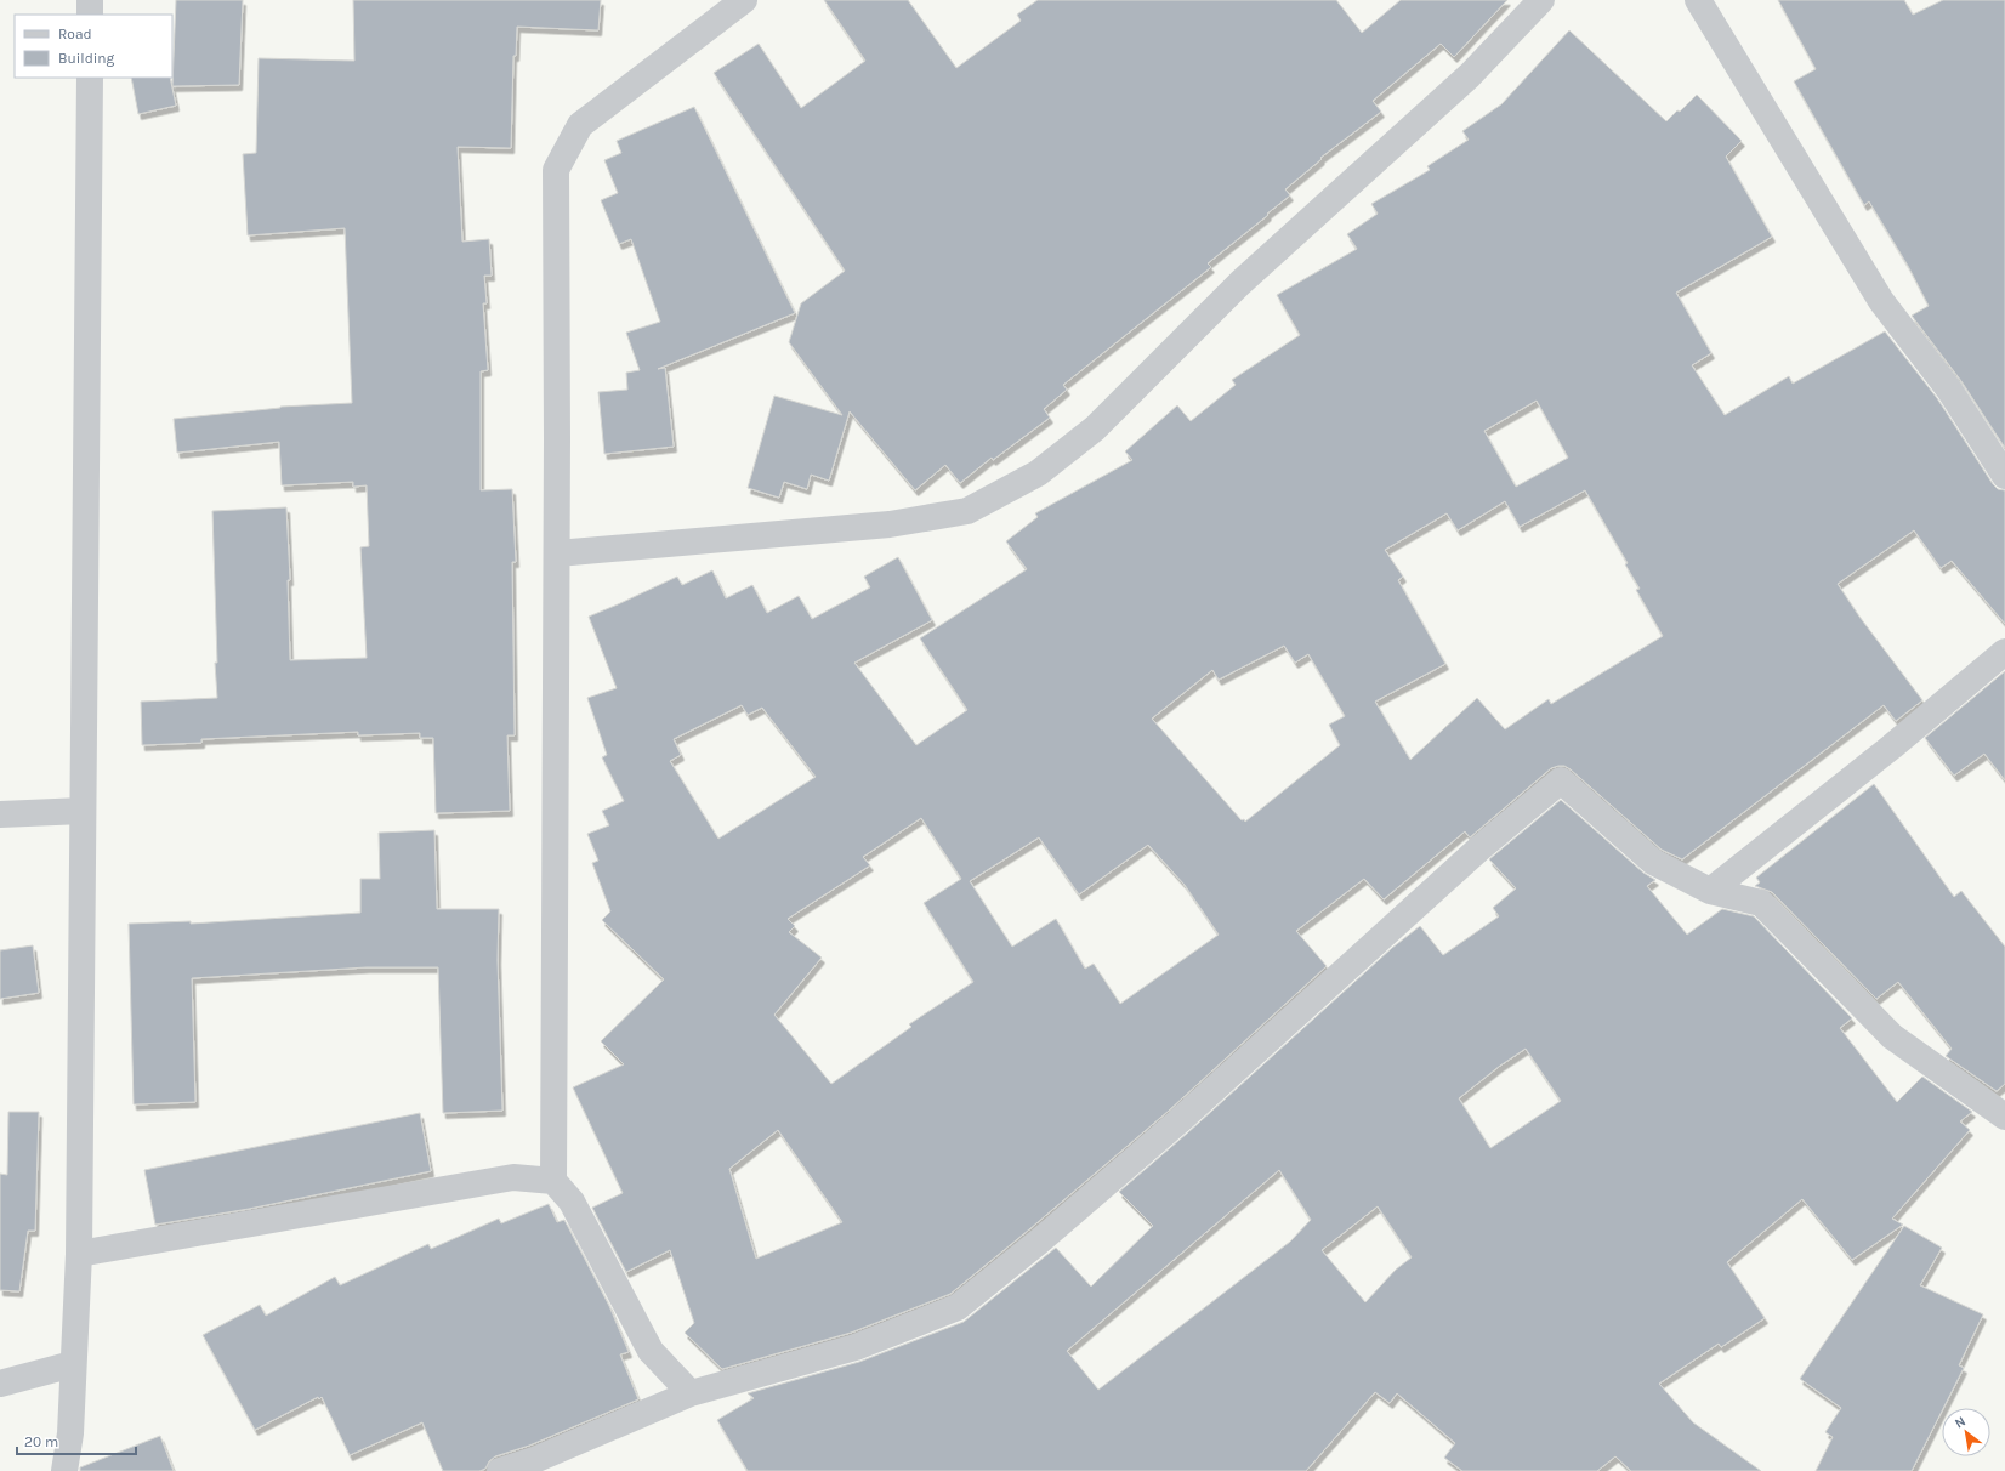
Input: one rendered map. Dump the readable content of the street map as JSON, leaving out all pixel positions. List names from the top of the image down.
{
  "legend": ["Road", "Building"],
  "scale_bar": "20 m",
  "north": "top left"
}
